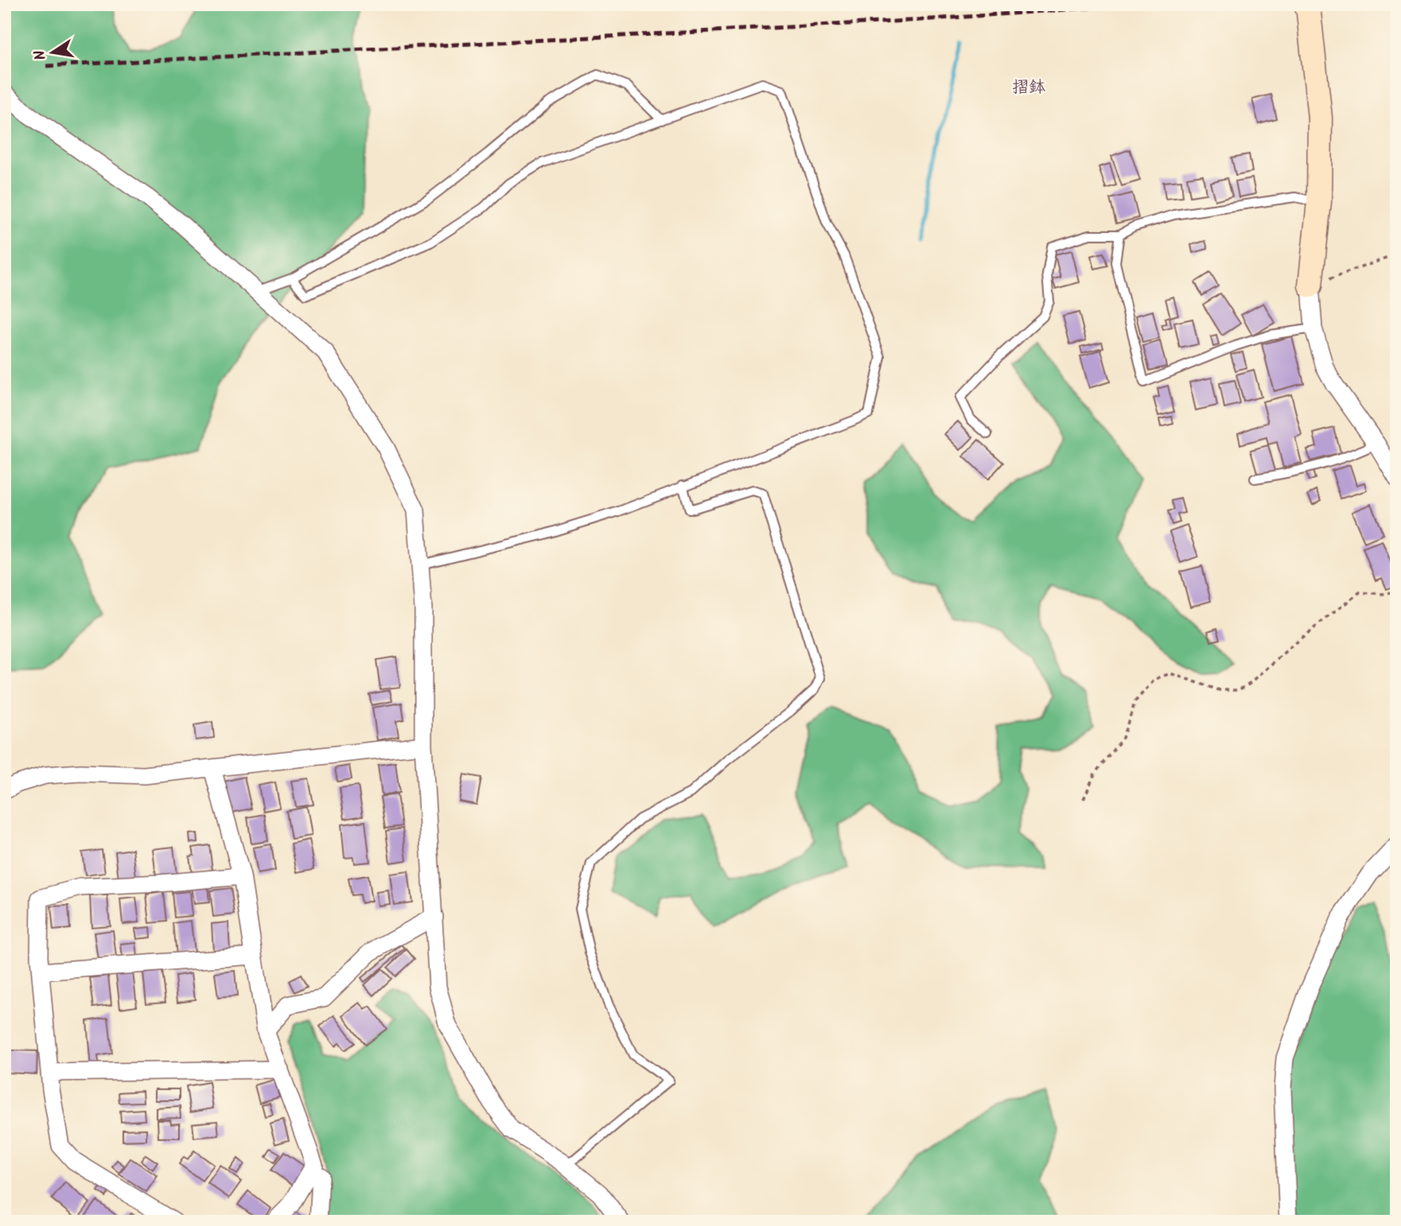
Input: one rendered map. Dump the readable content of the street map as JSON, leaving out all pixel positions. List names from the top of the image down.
{
  "districts": ["摺鉢"],
  "north": "left"
}
